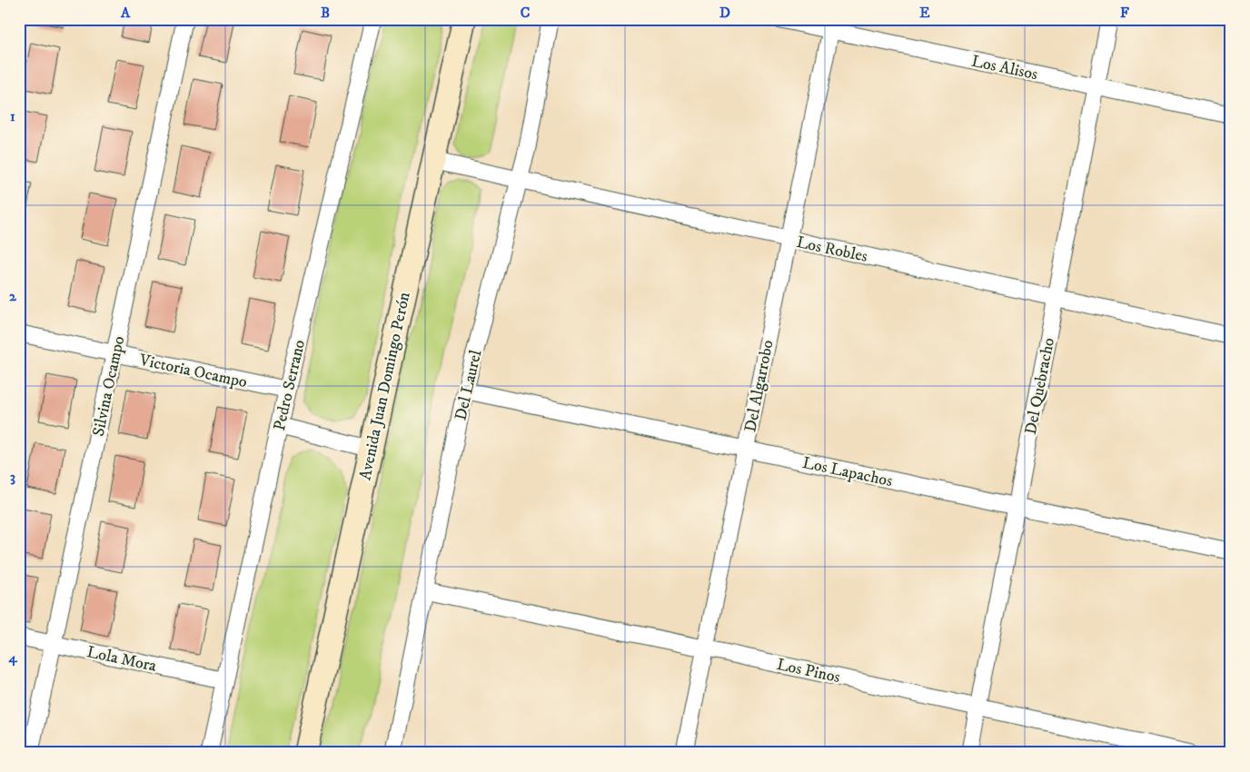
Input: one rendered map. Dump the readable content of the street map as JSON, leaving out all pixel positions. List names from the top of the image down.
{
  "streets": {
    "main road": ["Avenida Juan Domingo Perón"],
    "street": [
      "Los Alisos",
      "Los Robles",
      "Victoria Ocampo",
      "Pedro Serrano",
      "Del Laurel",
      "Silvina Ocampo",
      "Del Algarrobo",
      "Del Quebracho",
      "Los Lapachos",
      "Lola Mora",
      "Los Pinos"
    ]
  },
  "crossings": [
    ["Los Alisos", "Del Algarrobo"],
    ["Los Alisos", "Del Quebracho"],
    ["Los Robles", "Del Laurel"],
    ["Los Robles", "Avenida Juan Domingo Perón"],
    ["Los Robles", "Del Algarrobo"],
    ["Los Robles", "Del Quebracho"],
    ["Victoria Ocampo", "Pedro Serrano"],
    ["Victoria Ocampo", "Silvina Ocampo"],
    ["Pedro Serrano", "Lola Mora"],
    ["Del Laurel", "Los Lapachos"],
    ["Del Laurel", "Los Pinos"],
    ["Silvina Ocampo", "Lola Mora"],
    ["Del Algarrobo", "Los Lapachos"],
    ["Del Algarrobo", "Los Pinos"],
    ["Del Quebracho", "Los Lapachos"],
    ["Del Quebracho", "Los Pinos"]
  ],
  "grid": {
    "columns": [
      "A",
      "B",
      "C",
      "D",
      "E",
      "F"
    ],
    "rows": [
      "1",
      "2",
      "3",
      "4"
    ]
  }
}
